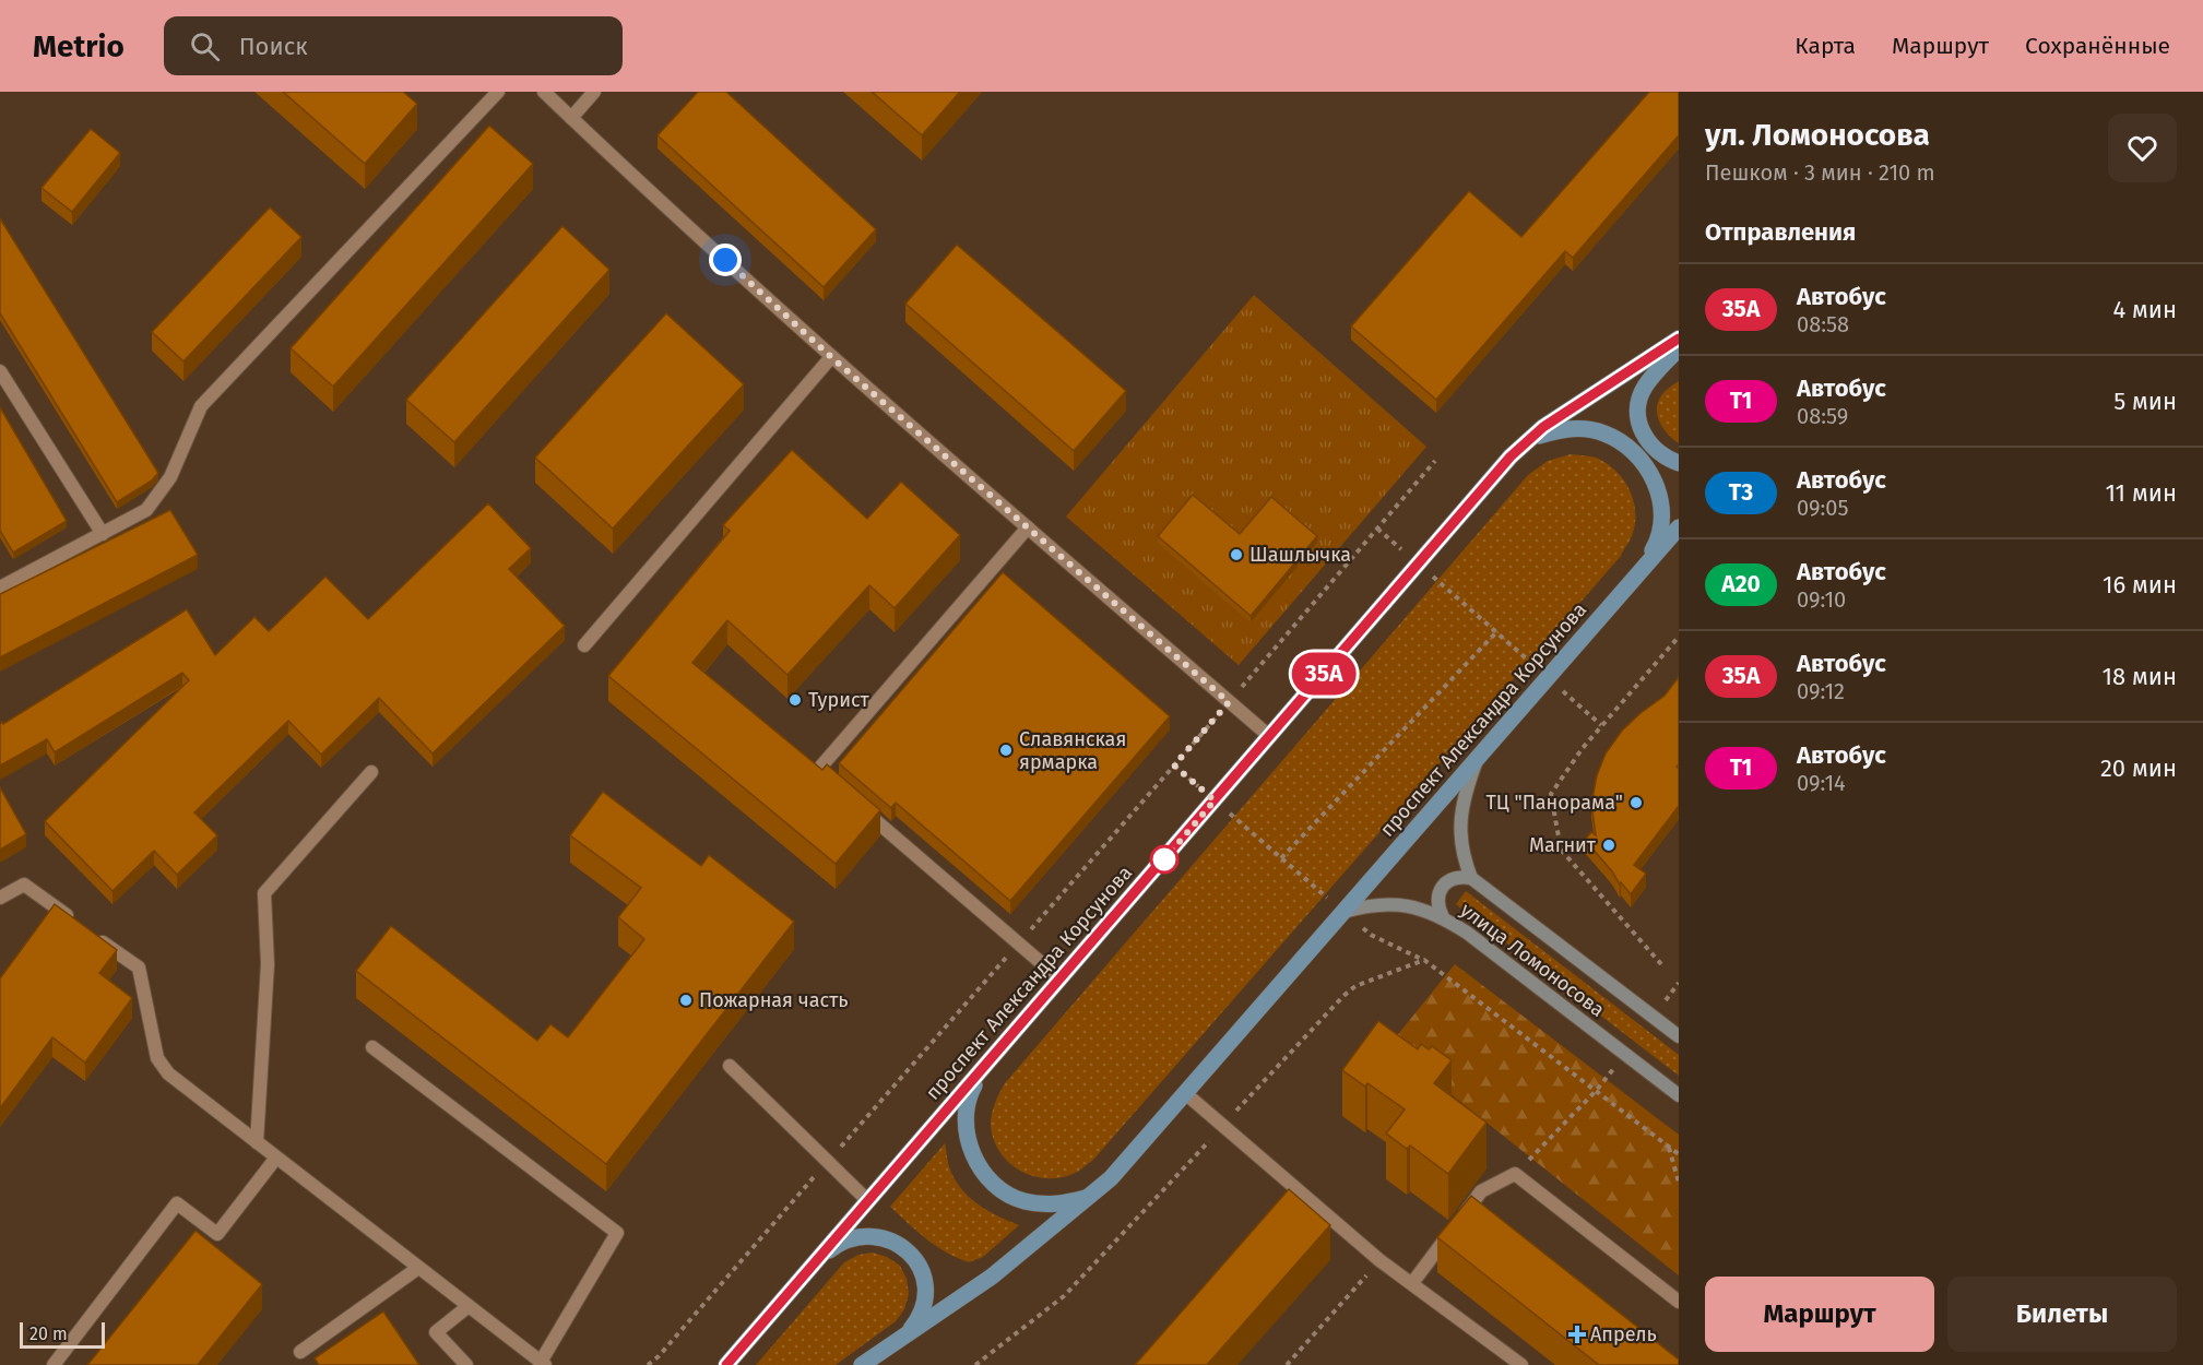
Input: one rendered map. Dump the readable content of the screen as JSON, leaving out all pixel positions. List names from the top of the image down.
{
  "streets": {
    "main road": ["проспект Александра Корсунова", "улица Ломоносова"]
  },
  "crossings": [
    ["проспект Александра Корсунова", "улица Ломоносова"]
  ],
  "places": {
    "other": [
      "Шашлычка",
      "Турист",
      "Славянская ярмарка",
      "ТЦ \"Панорама\"",
      "Магнит",
      "Пожарная часть"
    ],
    "health": ["Апрель"]
  },
  "lines": ["bus line 35А"],
  "scale_bar": "20 m",
  "page": {
    "header": "Metrio",
    "search": "Поиск",
    "nav": ["Карта", "Маршрут", "Сохранённые"],
    "on_map": "35А",
    "heading": [
      ["ул. Ломоносова", "Пешком · 3 мин · 210 m"],
      "Отправления"
    ],
    "list": [
      {
        "mark": "35А",
        "name": "Автобус",
        "note": "08:58",
        "value": "4 мин"
      },
      {
        "mark": "Т1",
        "name": "Автобус",
        "note": "08:59",
        "value": "5 мин"
      },
      {
        "mark": "Т3",
        "name": "Автобус",
        "note": "09:05",
        "value": "11 мин"
      },
      {
        "mark": "А20",
        "name": "Автобус",
        "note": "09:10",
        "value": "16 мин"
      },
      {
        "mark": "35А",
        "name": "Автобус",
        "note": "09:12",
        "value": "18 мин"
      },
      {
        "mark": "Т1",
        "name": "Автобус",
        "note": "09:14",
        "value": "20 мин"
      }
    ],
    "buttons": ["Маршрут", "Билеты"],
    "scale": "20 m"
  }
}
